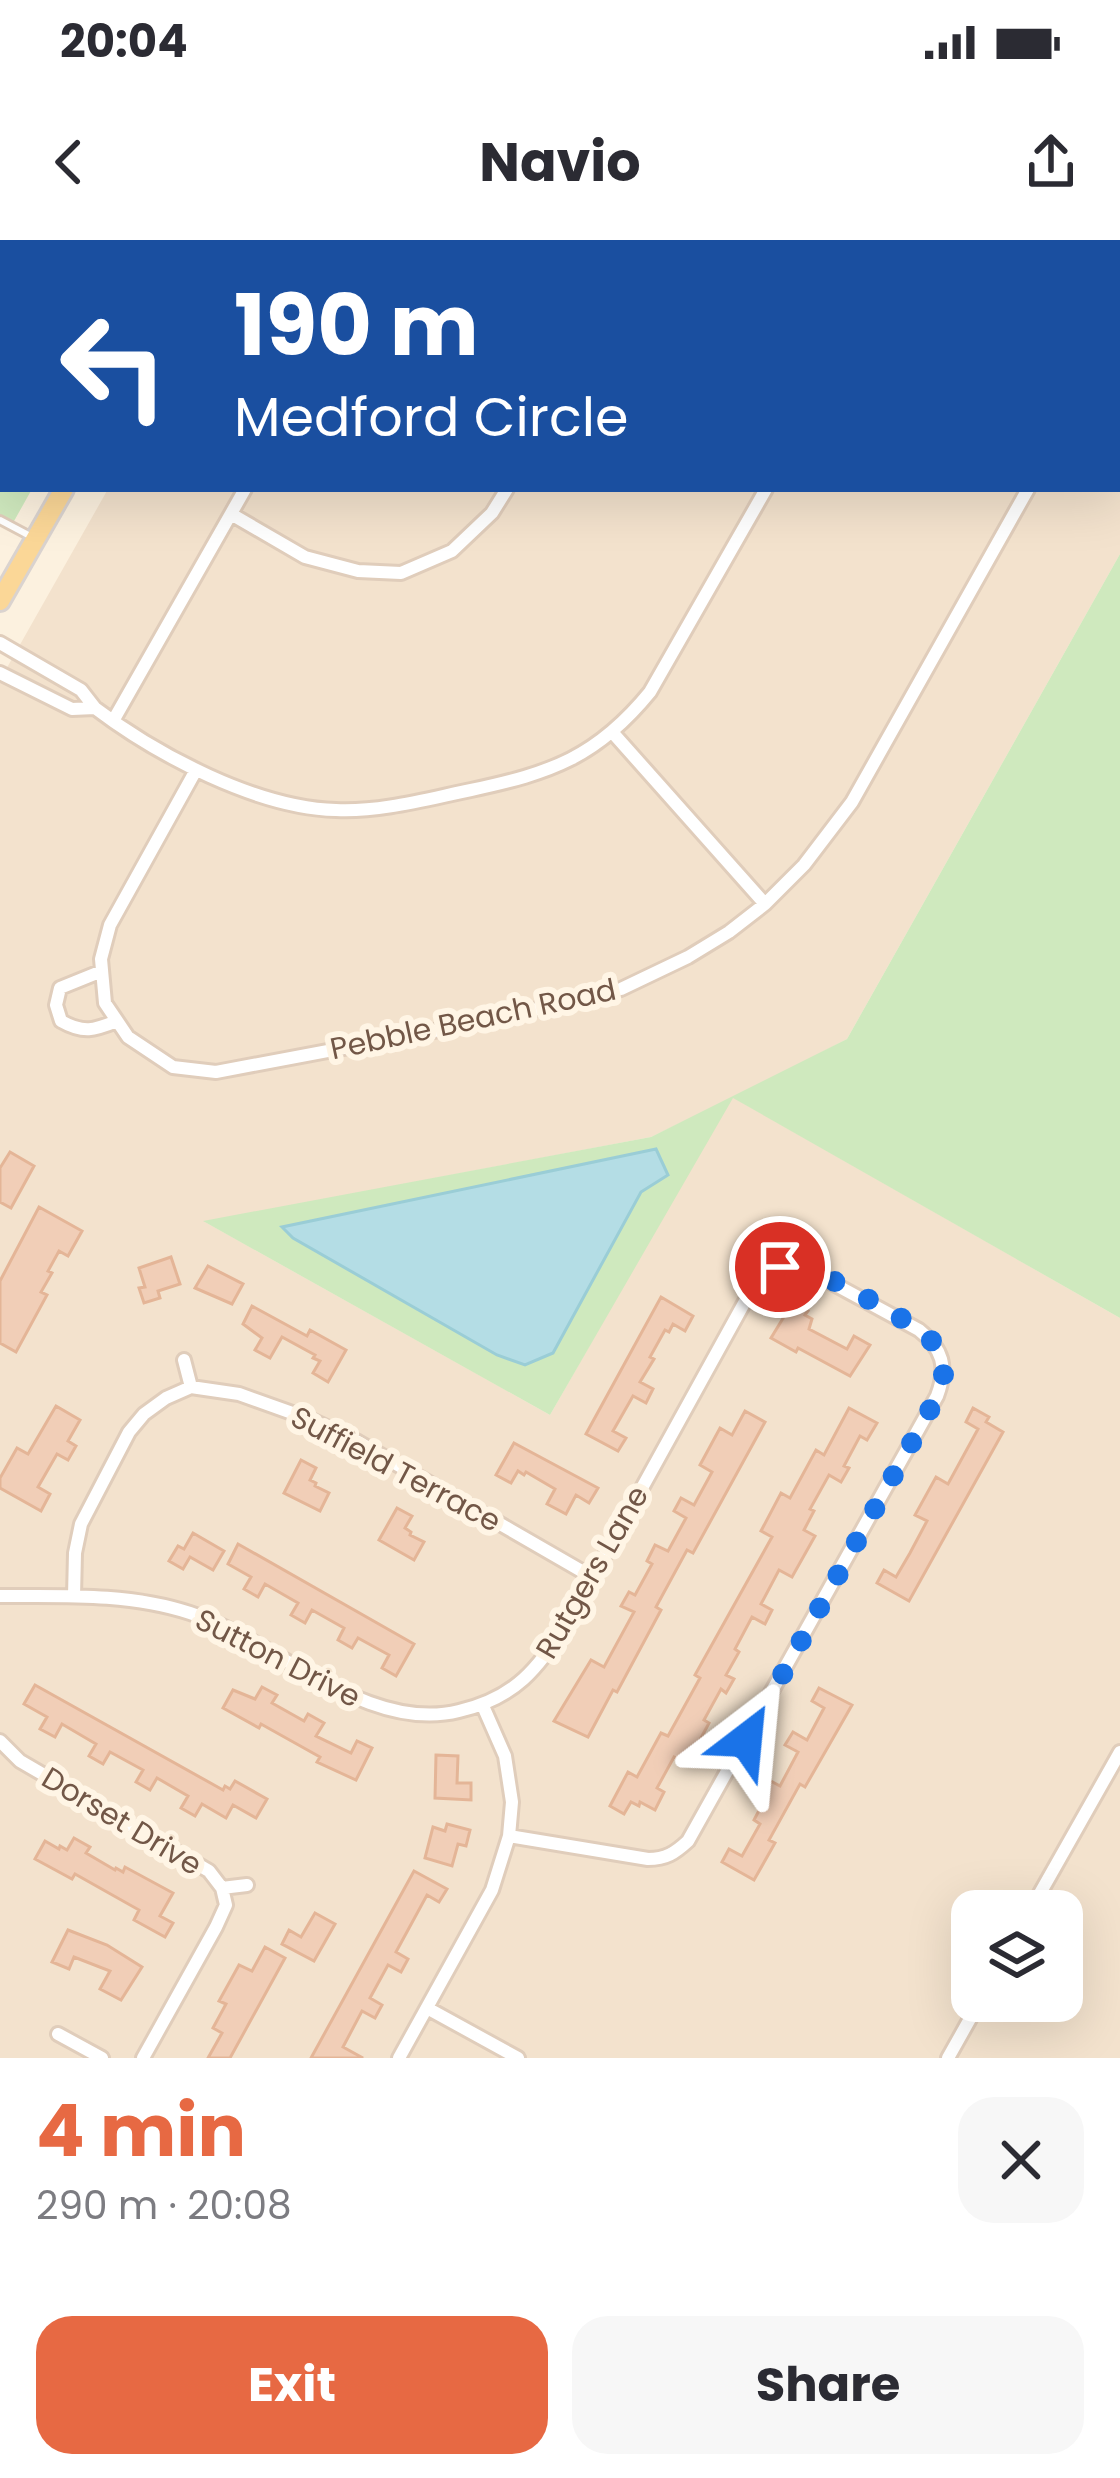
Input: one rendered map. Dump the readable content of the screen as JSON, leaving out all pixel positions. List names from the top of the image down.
{
  "streets": {
    "street": [
      "Pebble Beach Road",
      "Suffield Terrace",
      "Rutgers Lane",
      "Sutton Drive",
      "Dorset Drive"
    ]
  },
  "crossings": [
    ["Suffield Terrace", "Rutgers Lane"],
    ["Rutgers Lane", "Sutton Drive"]
  ],
  "page": {
    "status": "20:04",
    "header": "Navio",
    "turn": ["190 m", "Medford Circle"],
    "heading": ["4 min", "290 m · 20:08"],
    "buttons": ["Exit", "Share"]
  }
}
